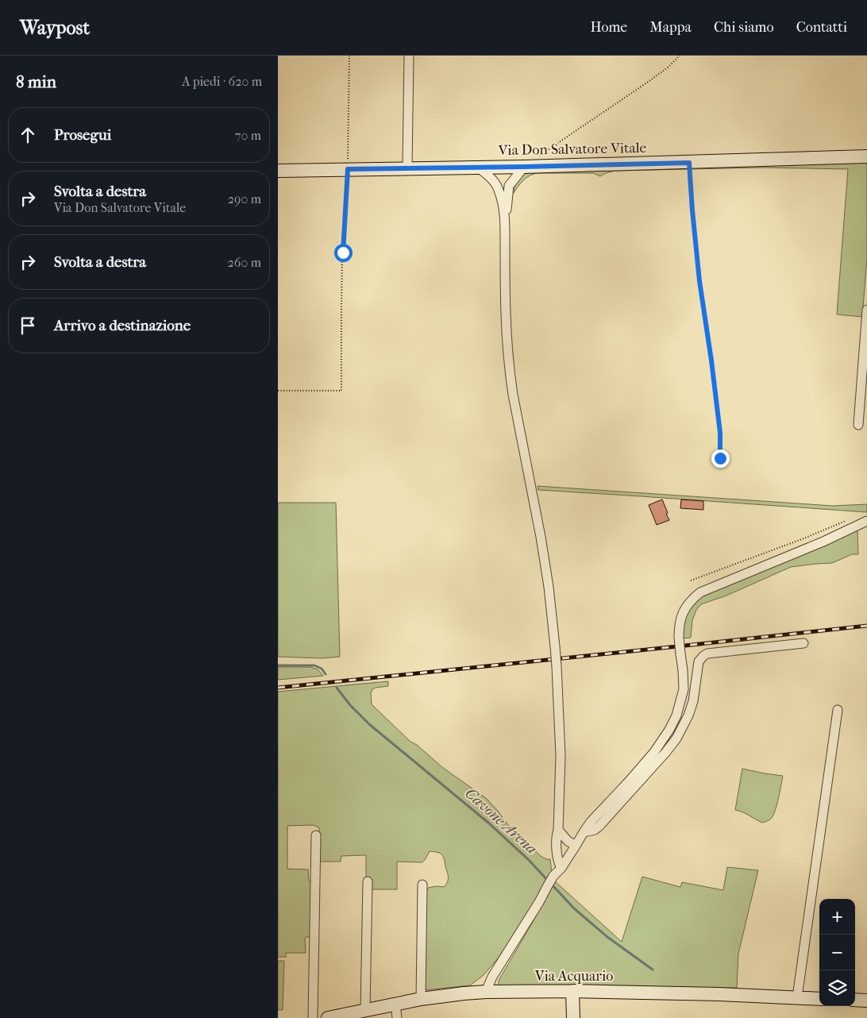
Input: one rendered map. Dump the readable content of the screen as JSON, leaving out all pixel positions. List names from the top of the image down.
{
  "streets": {
    "street": ["Via Don Salvatore Vitale", "Via Acquario"]
  },
  "water": ["Cavone Arena"],
  "page": {
    "header": "Waypost",
    "nav": [
      "Home",
      "Mappa",
      "Chi siamo",
      "Contatti"
    ],
    "heading": ["8 min", "A piedi · 620 m"],
    "list": [
      ["Prosegui", "70 m"],
      ["Svolta a destra", "Via Don Salvatore Vitale", "290 m"],
      ["Svolta a destra", "260 m"],
      "Arrivo a destinazione"
    ],
    "map_buttons": ["+", "−"]
  }
}
